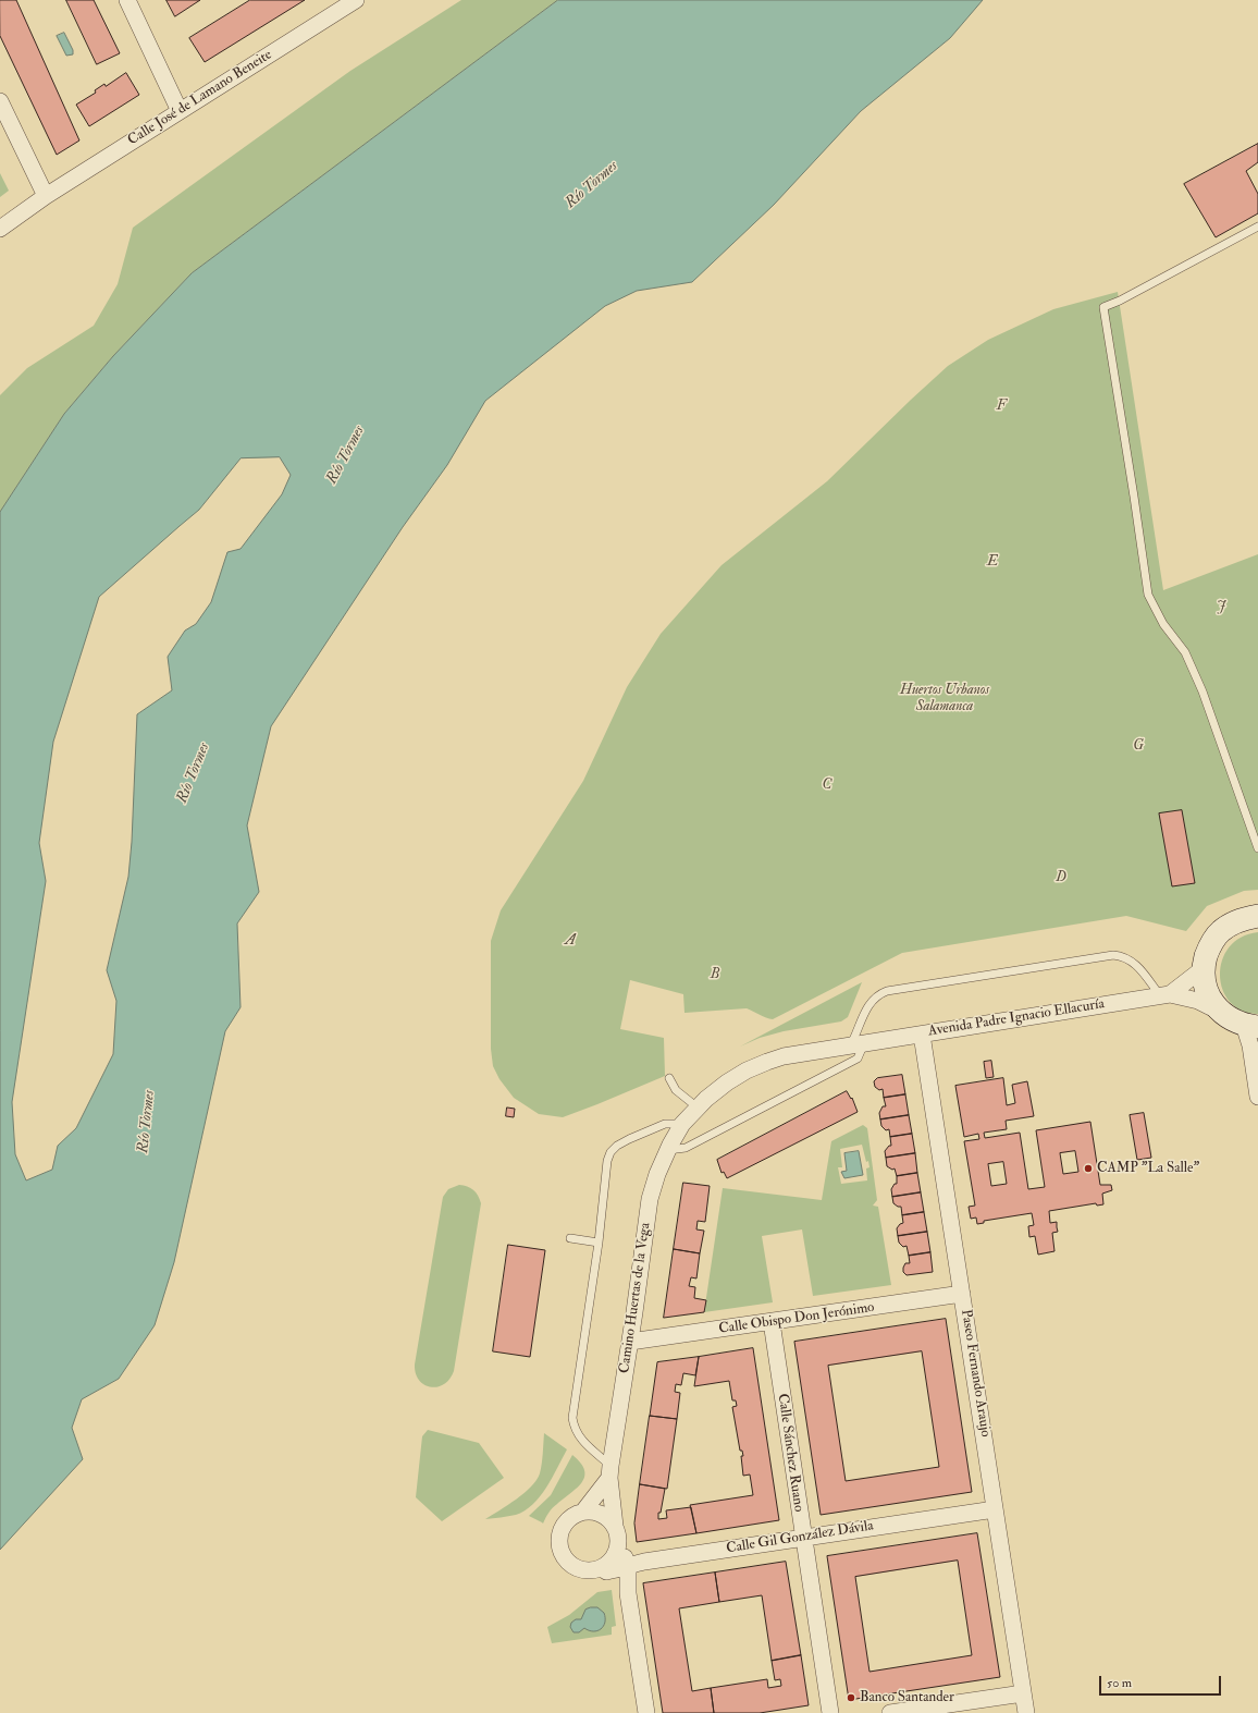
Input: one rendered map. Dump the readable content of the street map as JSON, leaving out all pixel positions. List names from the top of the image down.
{
  "streets": {
    "street": [
      "Calle José de Lamano Beneite",
      "Avenida Padre Ignacio Ellacuría",
      "Camino Huertas de la Vega",
      "Calle Obispo Don Jerónimo",
      "Paseo Fernando Araujo",
      "Calle Sánchez Ruano",
      "Calle Gil González Dávila"
    ]
  },
  "crossings": [
    ["Avenida Padre Ignacio Ellacuría", "Camino Huertas de la Vega"],
    ["Avenida Padre Ignacio Ellacuría", "Paseo Fernando Araujo"],
    ["Camino Huertas de la Vega", "Calle Obispo Don Jerónimo"],
    ["Camino Huertas de la Vega", "Calle Gil González Dávila"],
    ["Calle Obispo Don Jerónimo", "Paseo Fernando Araujo"],
    ["Calle Obispo Don Jerónimo", "Calle Sánchez Ruano"],
    ["Paseo Fernando Araujo", "Calle Gil González Dávila"],
    ["Calle Sánchez Ruano", "Calle Gil González Dávila"]
  ],
  "water": ["Río Tormes"],
  "parks": [
    "F",
    "E",
    "J",
    "Huertos Urbanos Salamanca",
    "G",
    "C",
    "D",
    "A",
    "B"
  ],
  "places": ["CAMP \"La Salle\"", "Banco Santander"],
  "scale_bar": "50 m"
}
